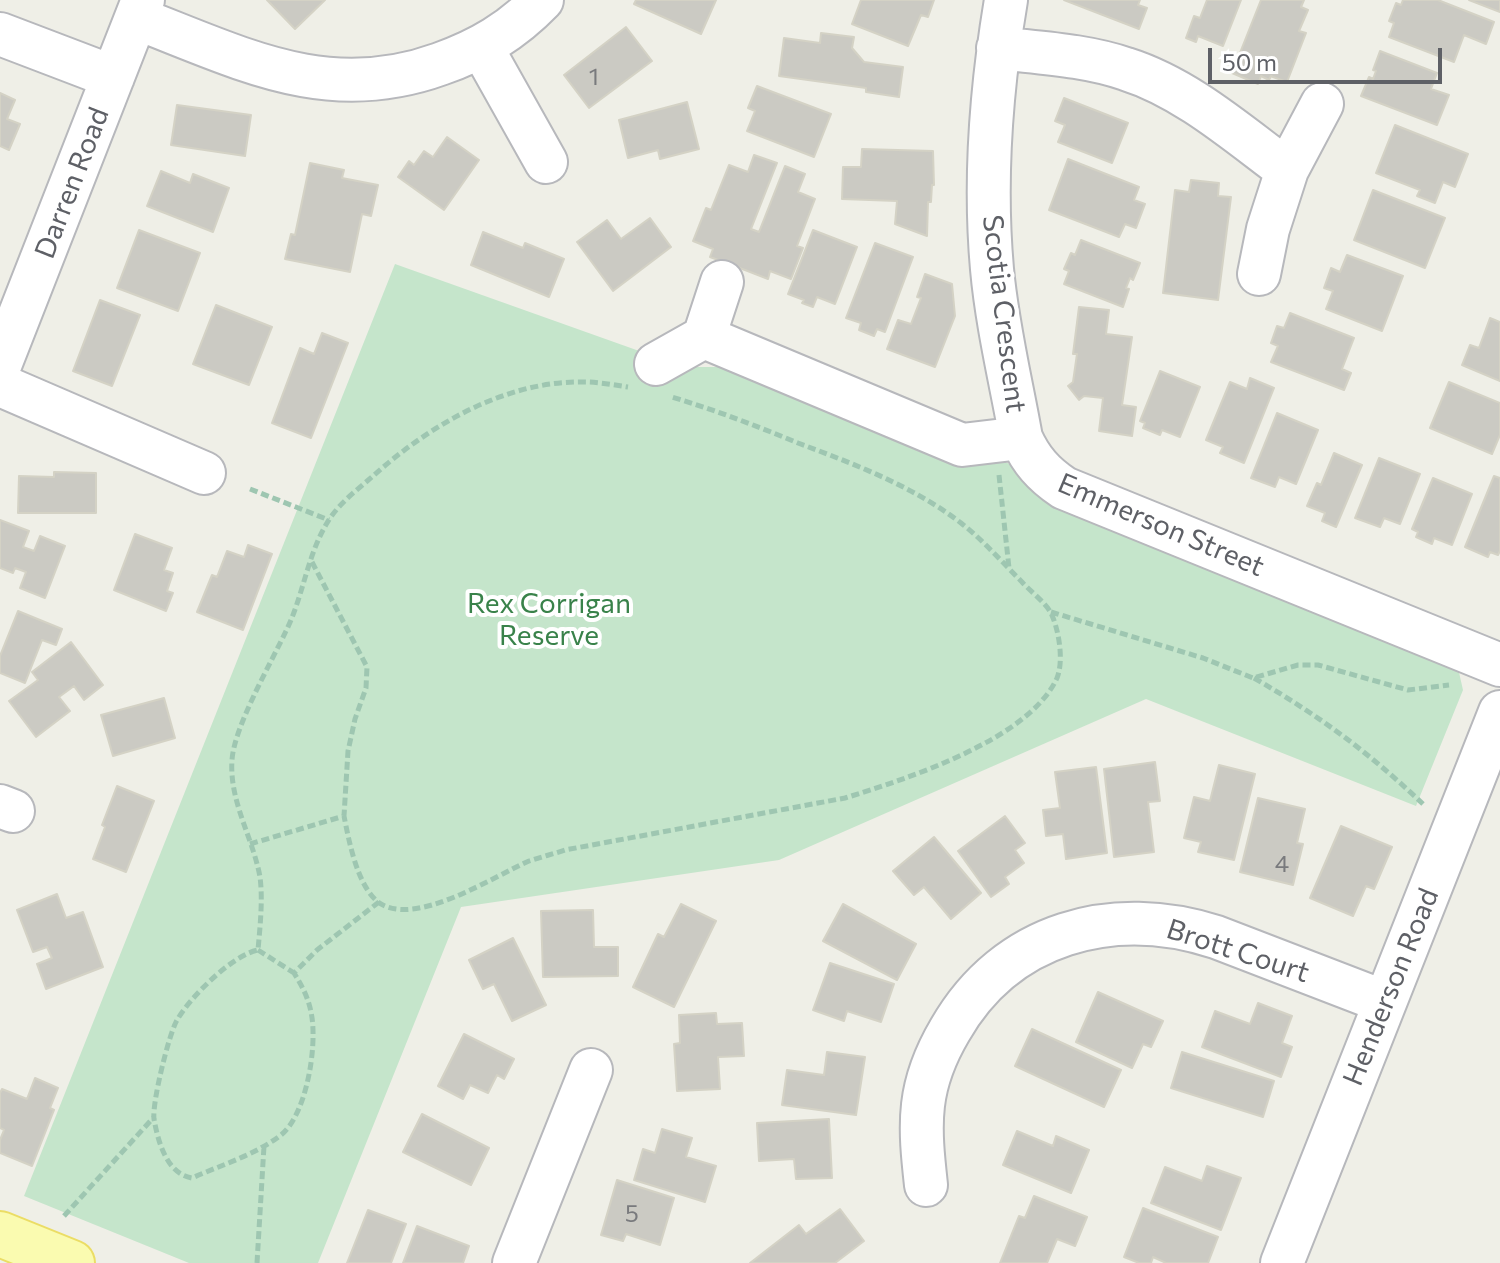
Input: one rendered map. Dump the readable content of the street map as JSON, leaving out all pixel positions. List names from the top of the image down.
{
  "streets": {
    "street": [
      "Darren Road",
      "Scotia Crescent",
      "Emmerson Street",
      "Brott Court",
      "Henderson Road"
    ]
  },
  "crossings": [
    ["Scotia Crescent", "Emmerson Street"],
    ["Brott Court", "Henderson Road"]
  ],
  "parks": ["Rex Corrigan Reserve"],
  "house_numbers": ["1", "4", "5"],
  "scale_bar": "50 m"
}
